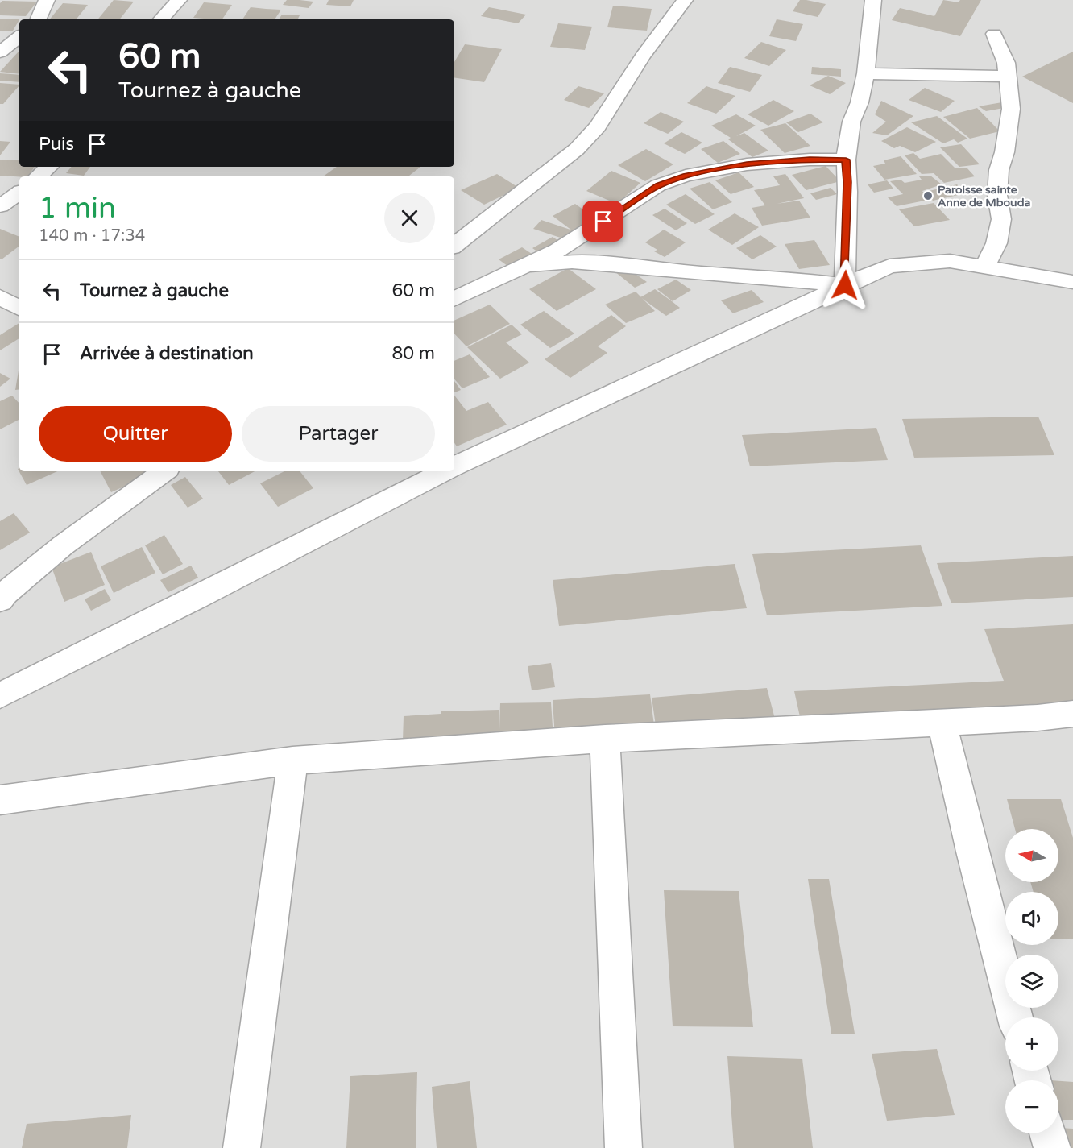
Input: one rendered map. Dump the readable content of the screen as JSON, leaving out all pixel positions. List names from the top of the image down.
{
  "places": ["Paroisse sainte Anne de Mbouda"],
  "north": "left",
  "page": {
    "turn": ["60 m", "Tournez à gauche"],
    "then": "Puis",
    "heading": ["1 min", "140 m · 17:34"],
    "list": [
      {
        "name": "Tournez à gauche",
        "value": "60 m"
      },
      {
        "name": "Arrivée à destination",
        "value": "80 m"
      }
    ],
    "buttons": ["Quitter", "Partager"],
    "map_buttons": ["+", "−"]
  }
}
